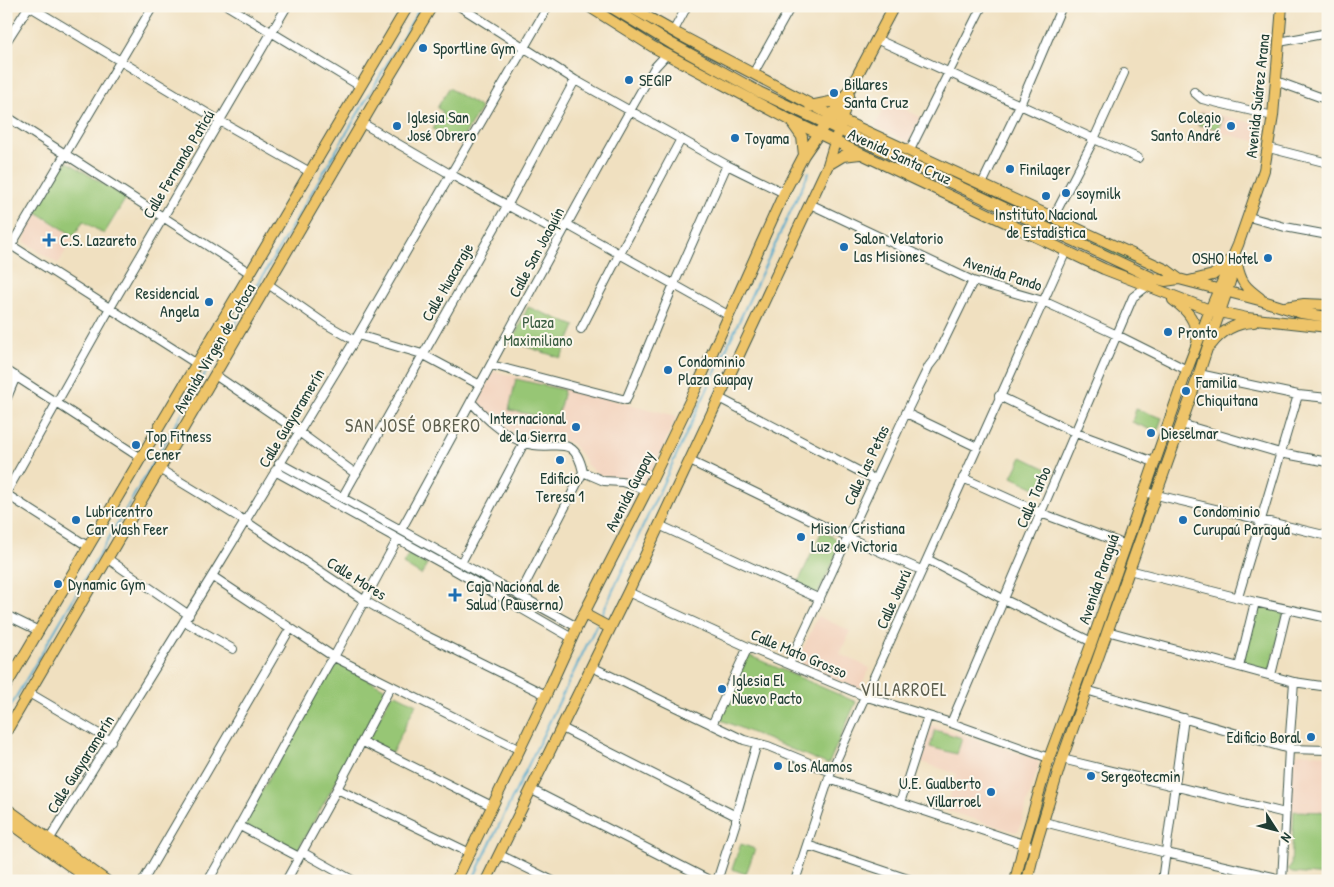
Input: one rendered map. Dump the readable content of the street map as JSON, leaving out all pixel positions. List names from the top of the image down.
{
  "streets": {
    "main road": [
      "Avenida Suárez Arana",
      "Avenida Santa Cruz",
      "Avenida Virgen de Cotoca",
      "Avenida Guapay",
      "Avenida Paraguá"
    ],
    "street": [
      "Calle Fernando Paticú",
      "Calle San Joaquín",
      "Avenida Pando",
      "Calle Huacaraje",
      "Calle Guayaramerín",
      "Calle Las Petas",
      "Calle Tarbo",
      "Calle Mores",
      "Calle Jaurú",
      "Calle Mato Grosso"
    ]
  },
  "crossings": [
    ["Avenida Suárez Arana", "Avenida Santa Cruz"],
    ["Avenida Suárez Arana", "Avenida Paraguá"],
    ["Avenida Santa Cruz", "Calle San Joaquín"],
    ["Avenida Santa Cruz", "Avenida Guapay"],
    ["Avenida Santa Cruz", "Calle Tarbo"],
    ["Avenida Santa Cruz", "Avenida Paraguá"],
    ["Avenida Santa Cruz", "Calle Jaurú"],
    ["Avenida Pando", "Calle Las Petas"],
    ["Avenida Pando", "Calle Tarbo"],
    ["Avenida Pando", "Avenida Paraguá"],
    ["Avenida Pando", "Calle Jaurú"],
    ["Avenida Virgen de Cotoca", "Calle Mores"],
    ["Calle Guayaramerín", "Calle Mores"],
    ["Calle Las Petas", "Calle Mato Grosso"],
    ["Avenida Guapay", "Calle Mores"],
    ["Calle Tarbo", "Calle Mato Grosso"],
    ["Avenida Paraguá", "Calle Mato Grosso"],
    ["Calle Jaurú", "Calle Mato Grosso"]
  ],
  "districts": ["SAN JOSÉ OBRERO", "VILLARROEL"],
  "parks": ["Plaza Maximiliano"],
  "places": {
    "other": [
      "Sportline Gym",
      "SEGIP",
      "Billares Santa Cruz",
      "Iglesia San José Obrero",
      "Colegio Santo André",
      "Toyama",
      "Finilager",
      "soymilk",
      "Instituto Nacional de Estadística",
      "Salon Velatorio Las Misiones",
      "OSHO Hotel",
      "Residencial Angela",
      "Pronto",
      "Condominio Plaza Guapay",
      "Familia Chiquitana",
      "Internacional de la Sierra",
      "Dieselmar",
      "Top Fitness Cener",
      "Edificio Teresa 1",
      "Lubricentro Car Wash Feer",
      "Condominio Curupaú Paraguá",
      "Mision Cristiana Luz de Victoria",
      "Dynamic Gym",
      "Iglesia El Nuevo Pacto",
      "Edificio Boral",
      "Los Alamos",
      "Sergeotecmin",
      "U.E. Gualberto Villarroel"
    ],
    "health": ["C.S. Lazareto", "Caja Nacional de Salud (Pauserna)"]
  },
  "north": "bottom right"
}
